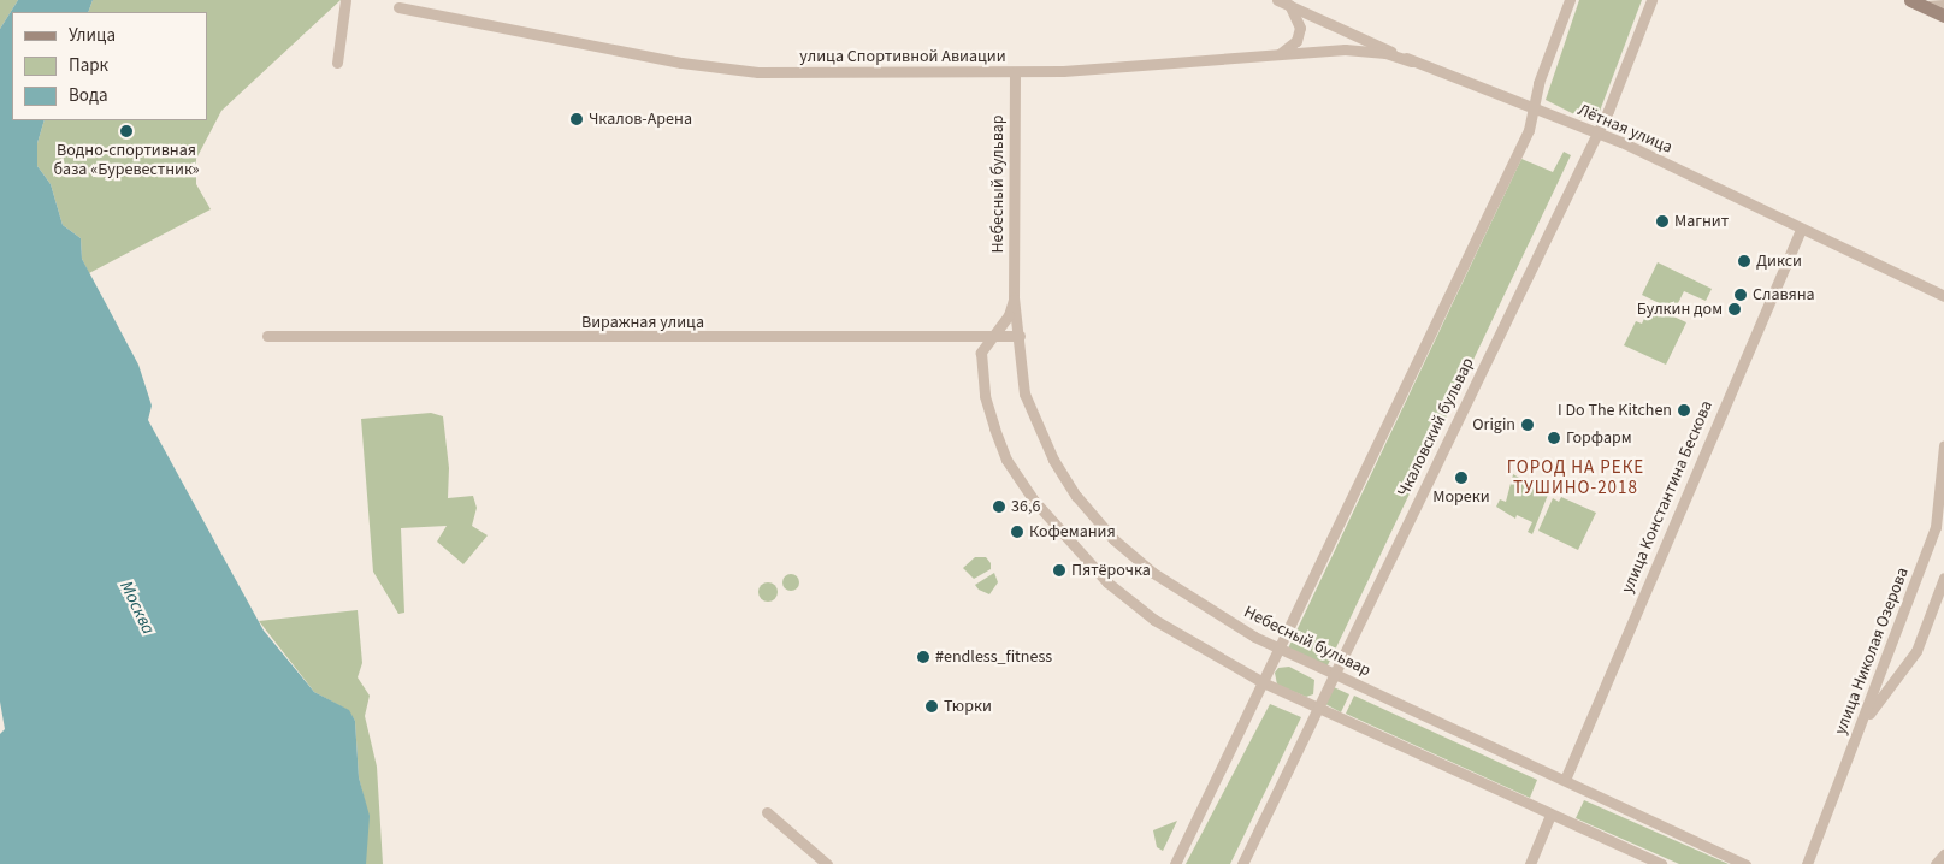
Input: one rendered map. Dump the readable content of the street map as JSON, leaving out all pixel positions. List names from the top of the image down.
{
  "streets": {
    "street": [
      "улица Спортивной Авиации",
      "Лётная улица",
      "Небесный бульвар",
      "Виражная улица",
      "Чкаловский бульвар",
      "улица Константина Бескова",
      "улица Николая Озерова"
    ]
  },
  "crossings": [
    ["улица Спортивной Авиации", "Лётная улица"],
    ["улица Спортивной Авиации", "Небесный бульвар"],
    ["Лётная улица", "Чкаловский бульвар"],
    ["Лётная улица", "улица Константина Бескова"],
    ["Небесный бульвар", "Виражная улица"],
    ["Небесный бульвар", "Чкаловский бульвар"],
    ["Небесный бульвар", "улица Константина Бескова"]
  ],
  "districts": ["ГОРОД НА РЕКЕ ТУШИНО-2018"],
  "water": ["Москва"],
  "places": [
    "Чкалов-Арена",
    "Водно-спортивная база «Буревестник»",
    "Магнит",
    "Дикси",
    "Славяна",
    "Булкин дом",
    "I Do The Kitchen",
    "Origin",
    "Горфарм",
    "Мореки",
    "36,6",
    "Кофемания",
    "Пятёрочка",
    "#endless_fitness",
    "Тюрки"
  ],
  "legend": ["Улица", "Парк", "Вода"]
}
